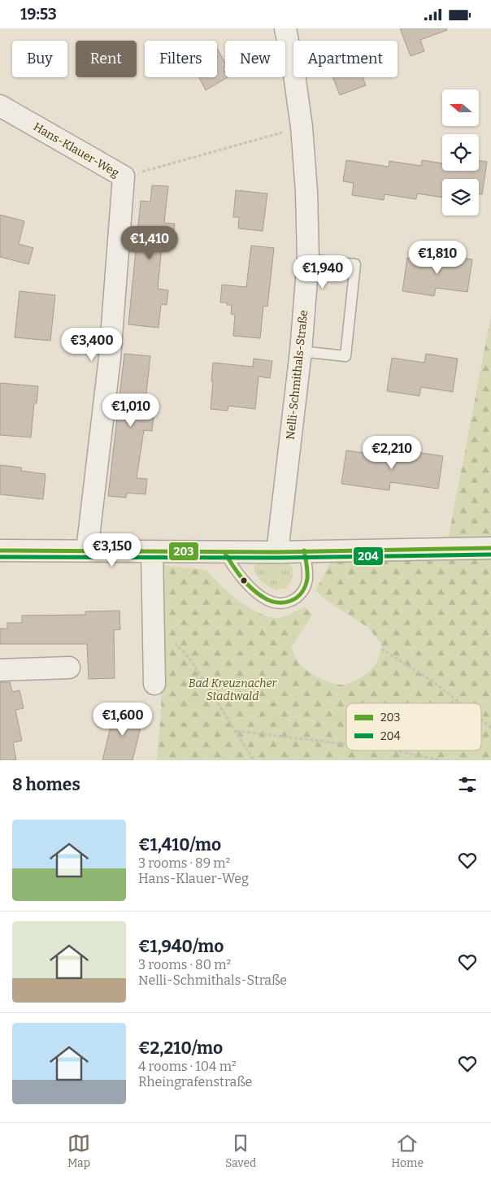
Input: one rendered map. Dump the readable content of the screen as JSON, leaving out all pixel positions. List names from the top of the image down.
{
  "streets": {
    "street": ["Hans-Klauer-Weg", "Nelli-Schmithals-Straße"]
  },
  "parks": ["Bad Kreuznacher Stadtwald"],
  "lines": ["transit line 203", "transit line 204"],
  "legend": ["203", "204"],
  "north": "left",
  "page": {
    "status": "19:53",
    "chip": [
      "Buy",
      "Rent",
      "Filters",
      "New",
      "Apartment"
    ],
    "price": [
      "€1,410",
      "€1,810",
      "€1,940",
      "€3,400",
      "€1,010",
      "€2,210",
      "€3,150",
      "€1,600"
    ],
    "heading": "8 homes",
    "list": [
      {
        "name": "€1,410/mo",
        "note": "3 rooms · 89 m² · Hans-Klauer-Weg"
      },
      {
        "name": "€1,940/mo",
        "note": "3 rooms · 80 m² · Nelli-Schmithals-Straße"
      },
      {
        "name": "€2,210/mo",
        "note": "4 rooms · 104 m² · Rheingrafenstraße"
      }
    ],
    "tabs": ["Map", "Saved", "Home"]
  }
}
